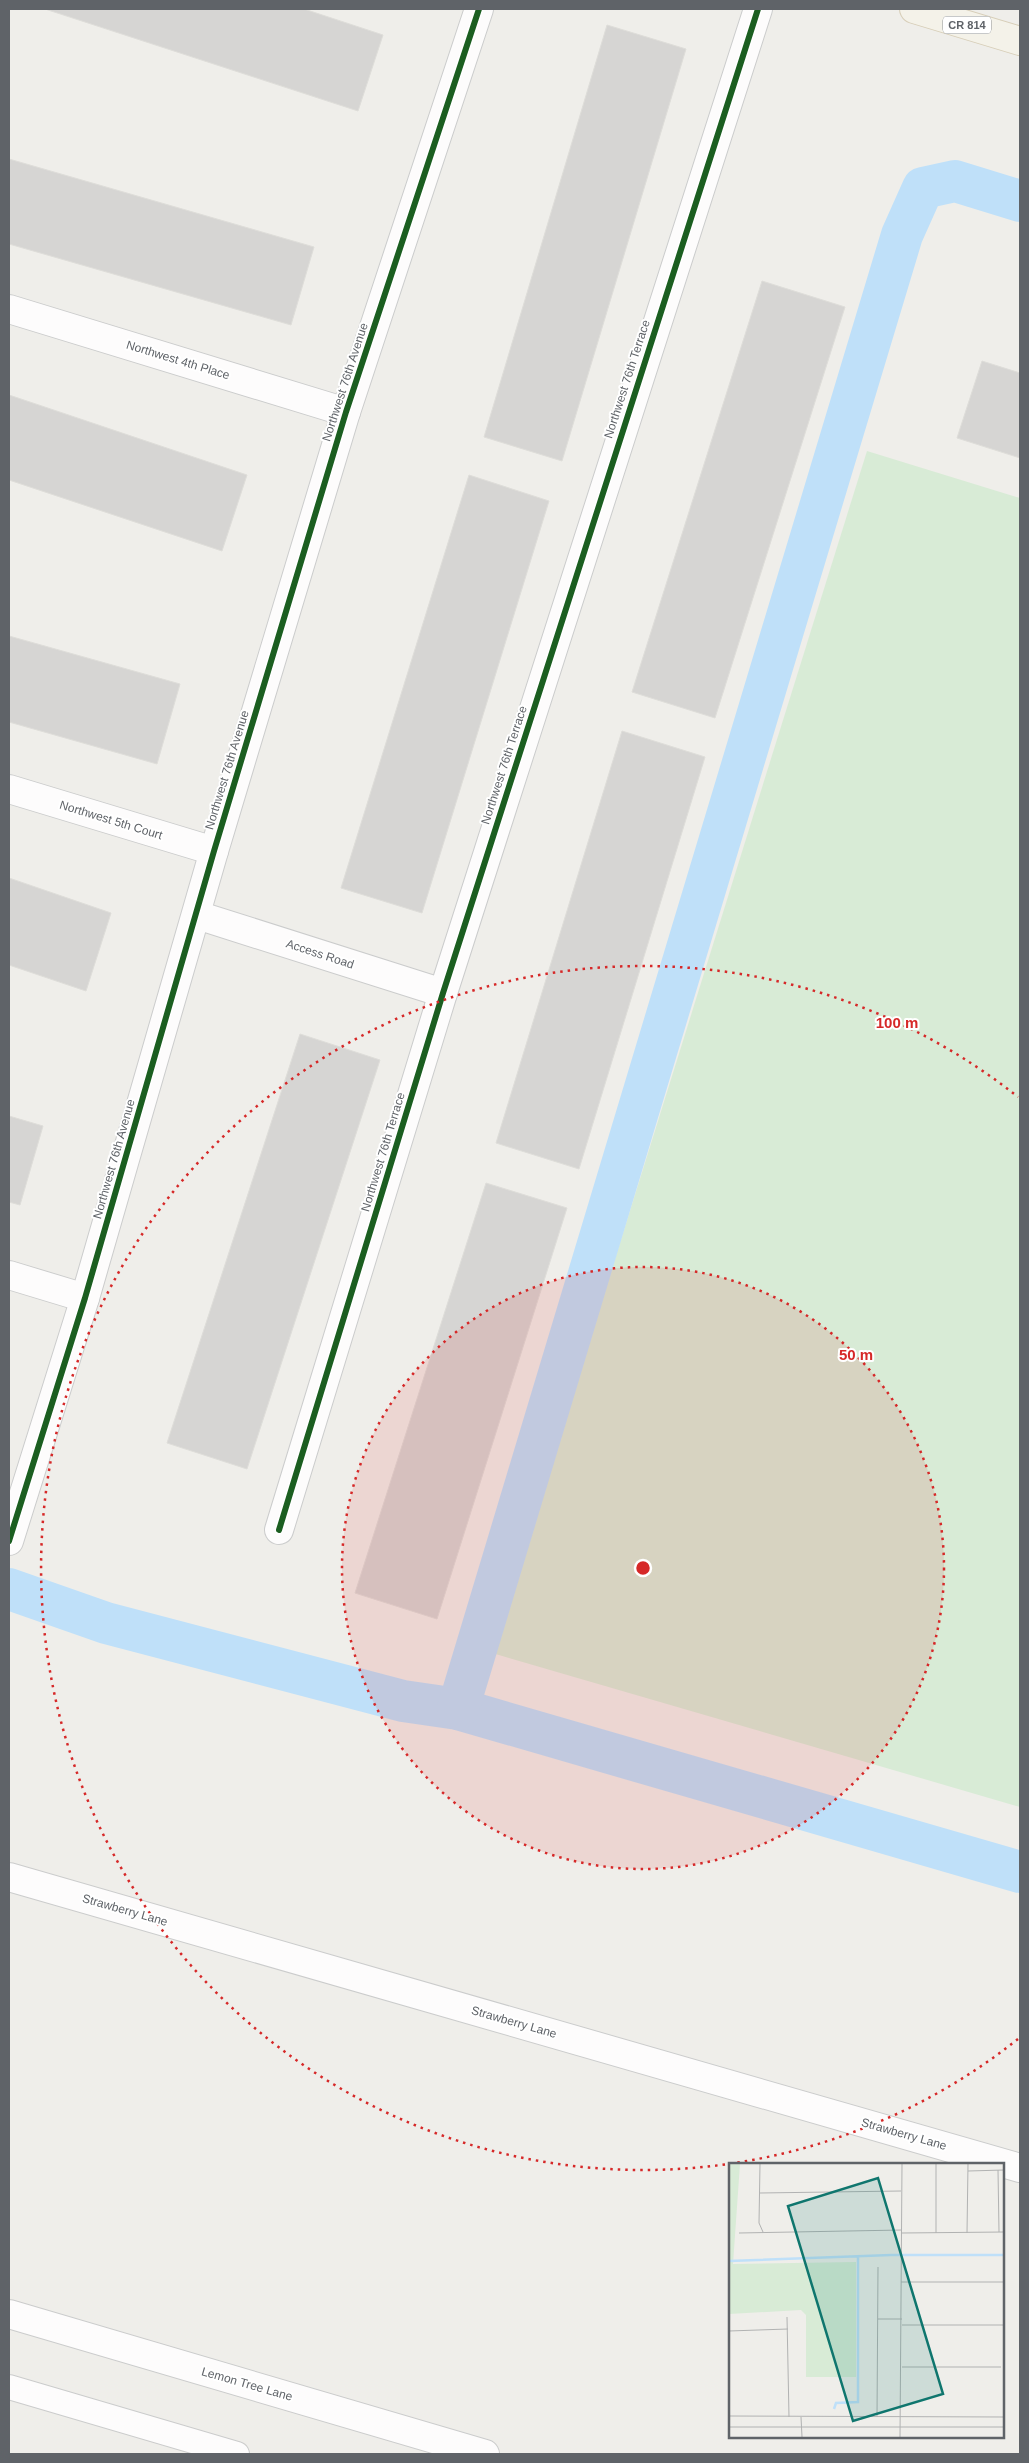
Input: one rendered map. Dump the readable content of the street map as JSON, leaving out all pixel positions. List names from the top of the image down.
{
  "streets": {
    "main road": ["CR 814"],
    "street": [
      "Northwest 4th Place",
      "Northwest 76th Terrace",
      "Northwest 76th Avenue",
      "Northwest 5th Court",
      "Access Road",
      "Strawberry Lane",
      "Lemon Tree Lane"
    ]
  },
  "crossings": [
    ["Northwest 4th Place", "Northwest 76th Avenue"],
    ["Northwest 76th Terrace", "Access Road"],
    ["Northwest 76th Avenue", "Northwest 5th Court"],
    ["Northwest 76th Avenue", "Access Road"]
  ],
  "rings": ["100 m", "50 m"]
}
